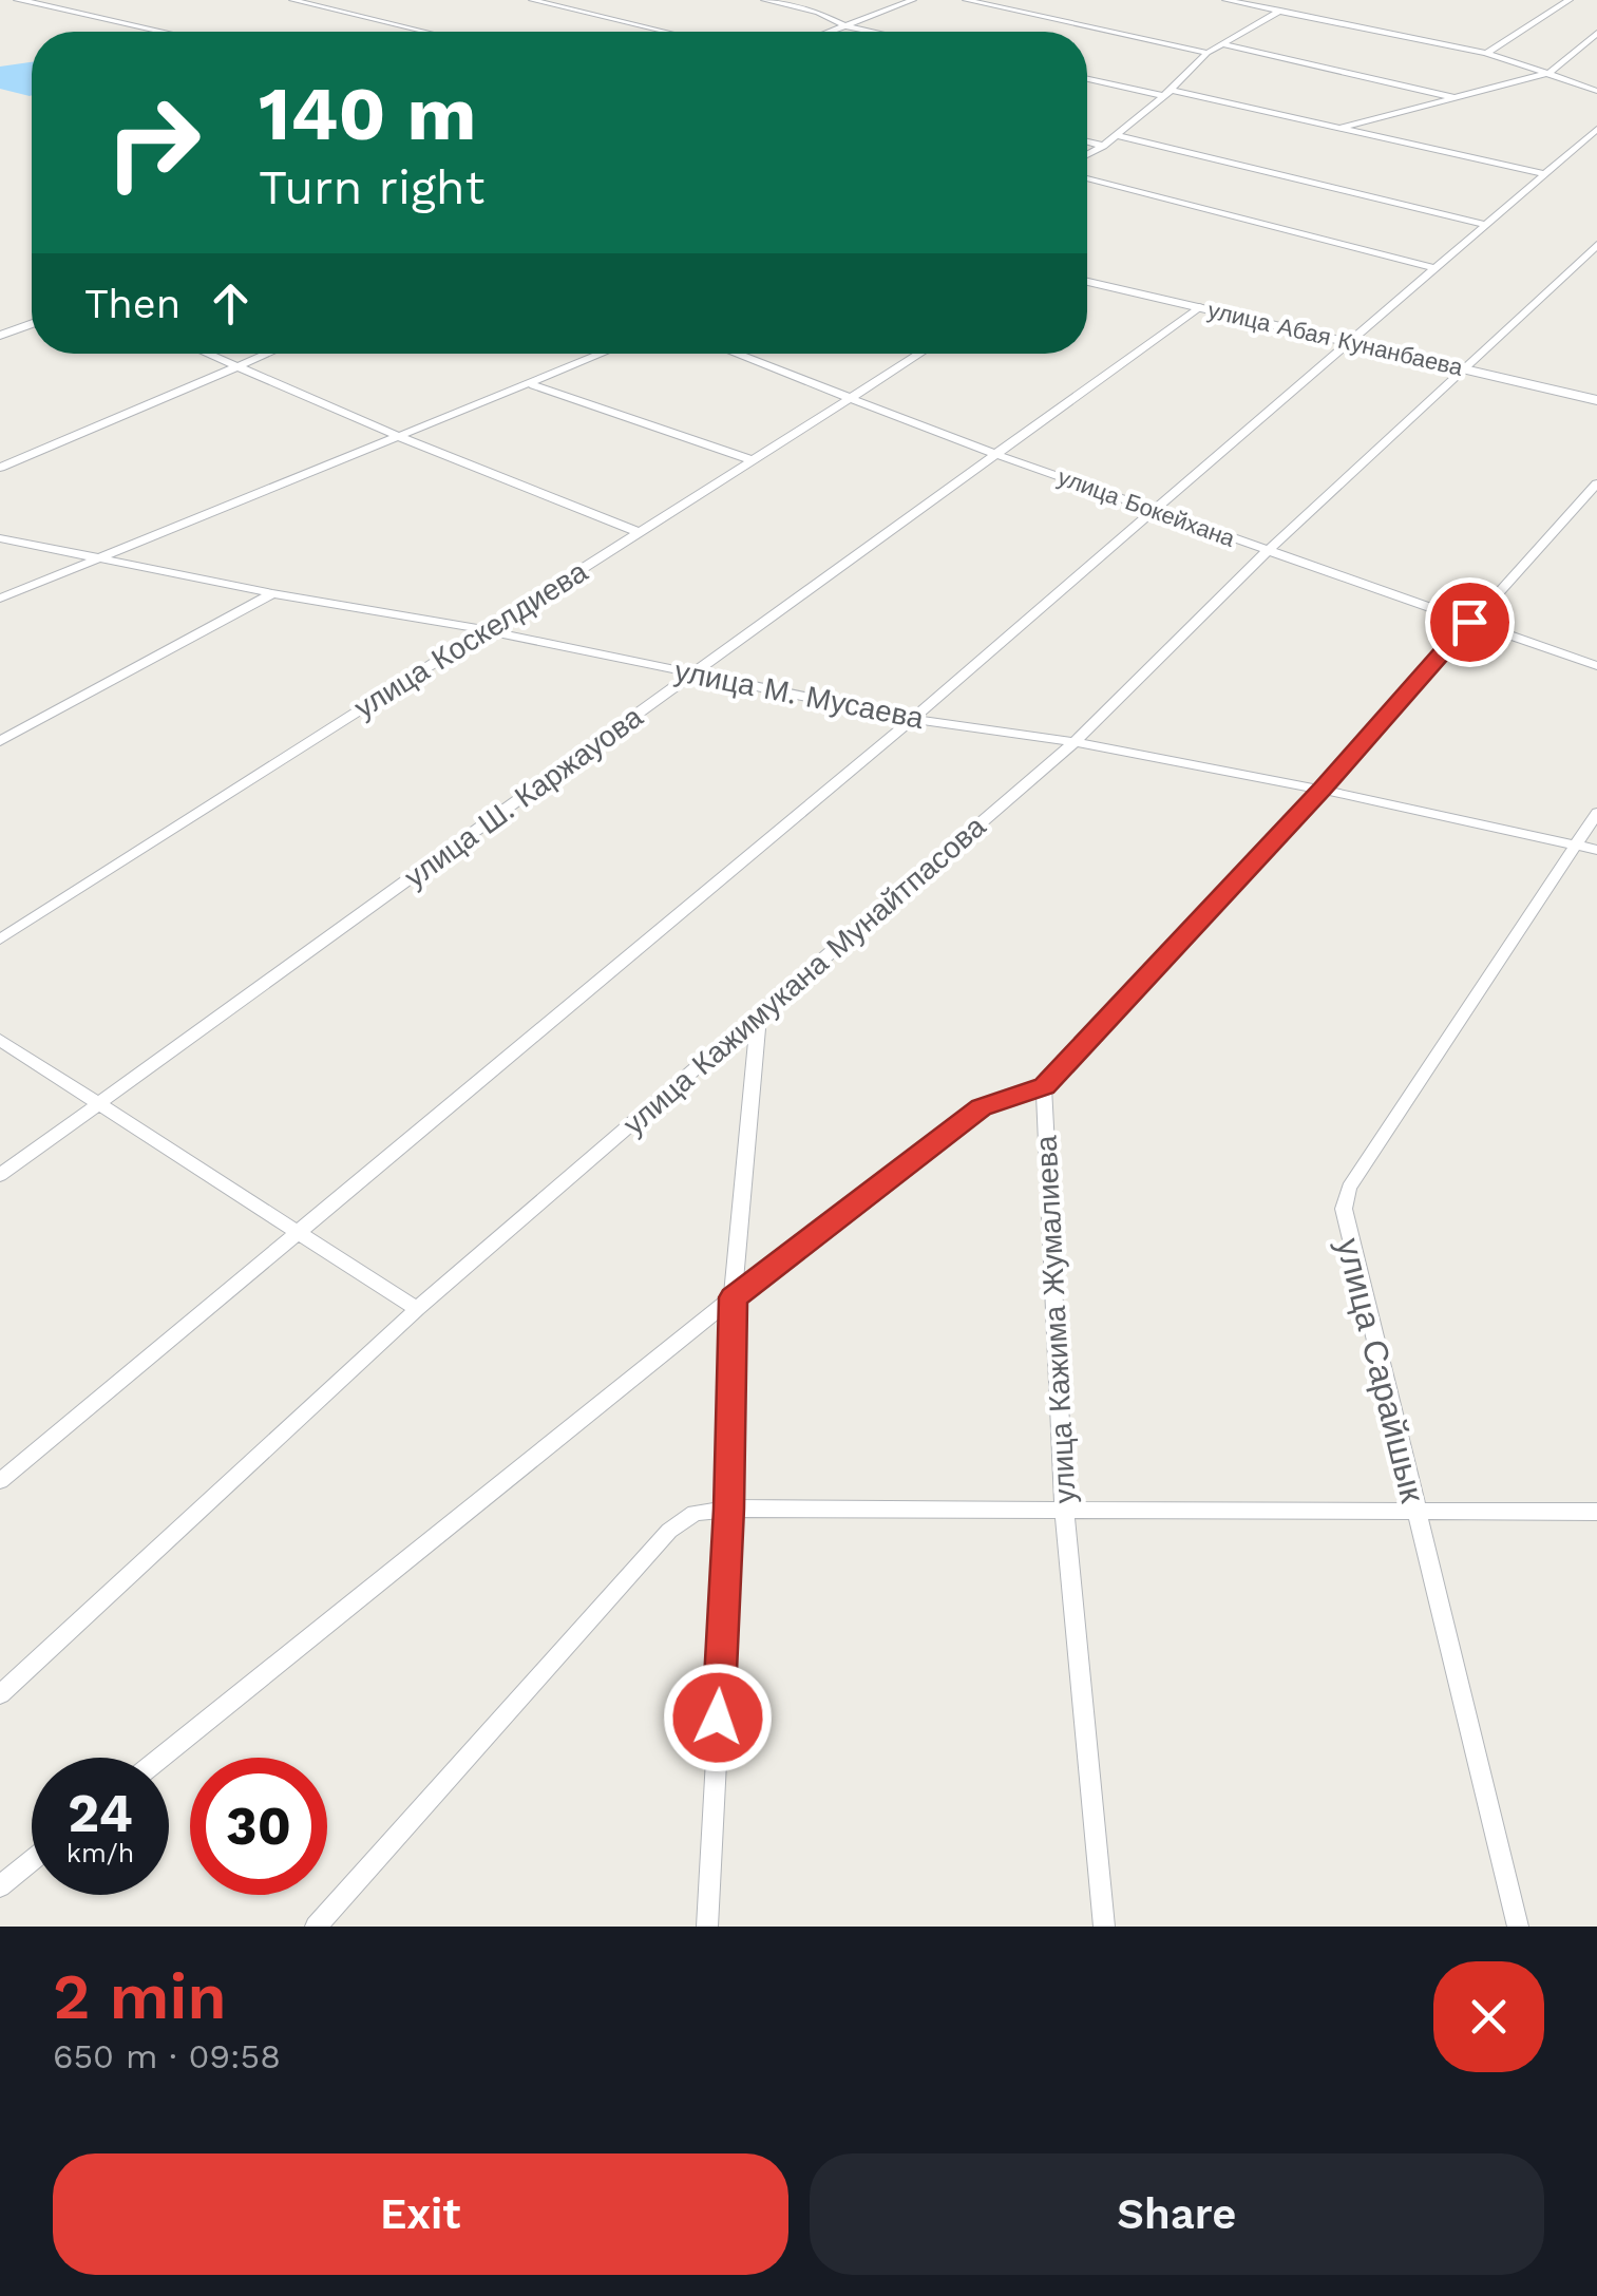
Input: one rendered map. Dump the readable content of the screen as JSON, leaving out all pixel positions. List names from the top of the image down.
{
  "streets": {
    "street": [
      "улица Абая Кунанбаева",
      "улица Бокейхана",
      "улица Коскелдиева",
      "улица М. Мусаева",
      "улица Ш. Каржауова",
      "улица Кажимукана Мунайтпасова",
      "улица Кажима Жумалиева",
      "улица Сарайшык"
    ]
  },
  "crossings": [
    ["улица Абая Кунанбаева", "улица Ш. Каржауова"],
    ["улица Абая Кунанбаева", "улица Кажимукана Мунайтпасова"],
    ["улица Бокейхана", "улица Коскелдиева"],
    ["улица Бокейхана", "улица Ш. Каржауова"],
    ["улица Бокейхана", "улица Кажимукана Мунайтпасова"],
    ["улица Коскелдиева", "улица М. Мусаева"],
    ["улица М. Мусаева", "улица Ш. Каржауова"],
    ["улица М. Мусаева", "улица Кажимукана Мунайтпасова"],
    ["улица М. Мусаева", "улица Сарайшык"]
  ],
  "page": {
    "turn": ["140 m", "Turn right"],
    "then": "Then",
    "speed": "24 km/h",
    "limit": "30",
    "heading": ["2 min", "650 m · 09:58"],
    "buttons": ["Exit", "Share"]
  }
}
